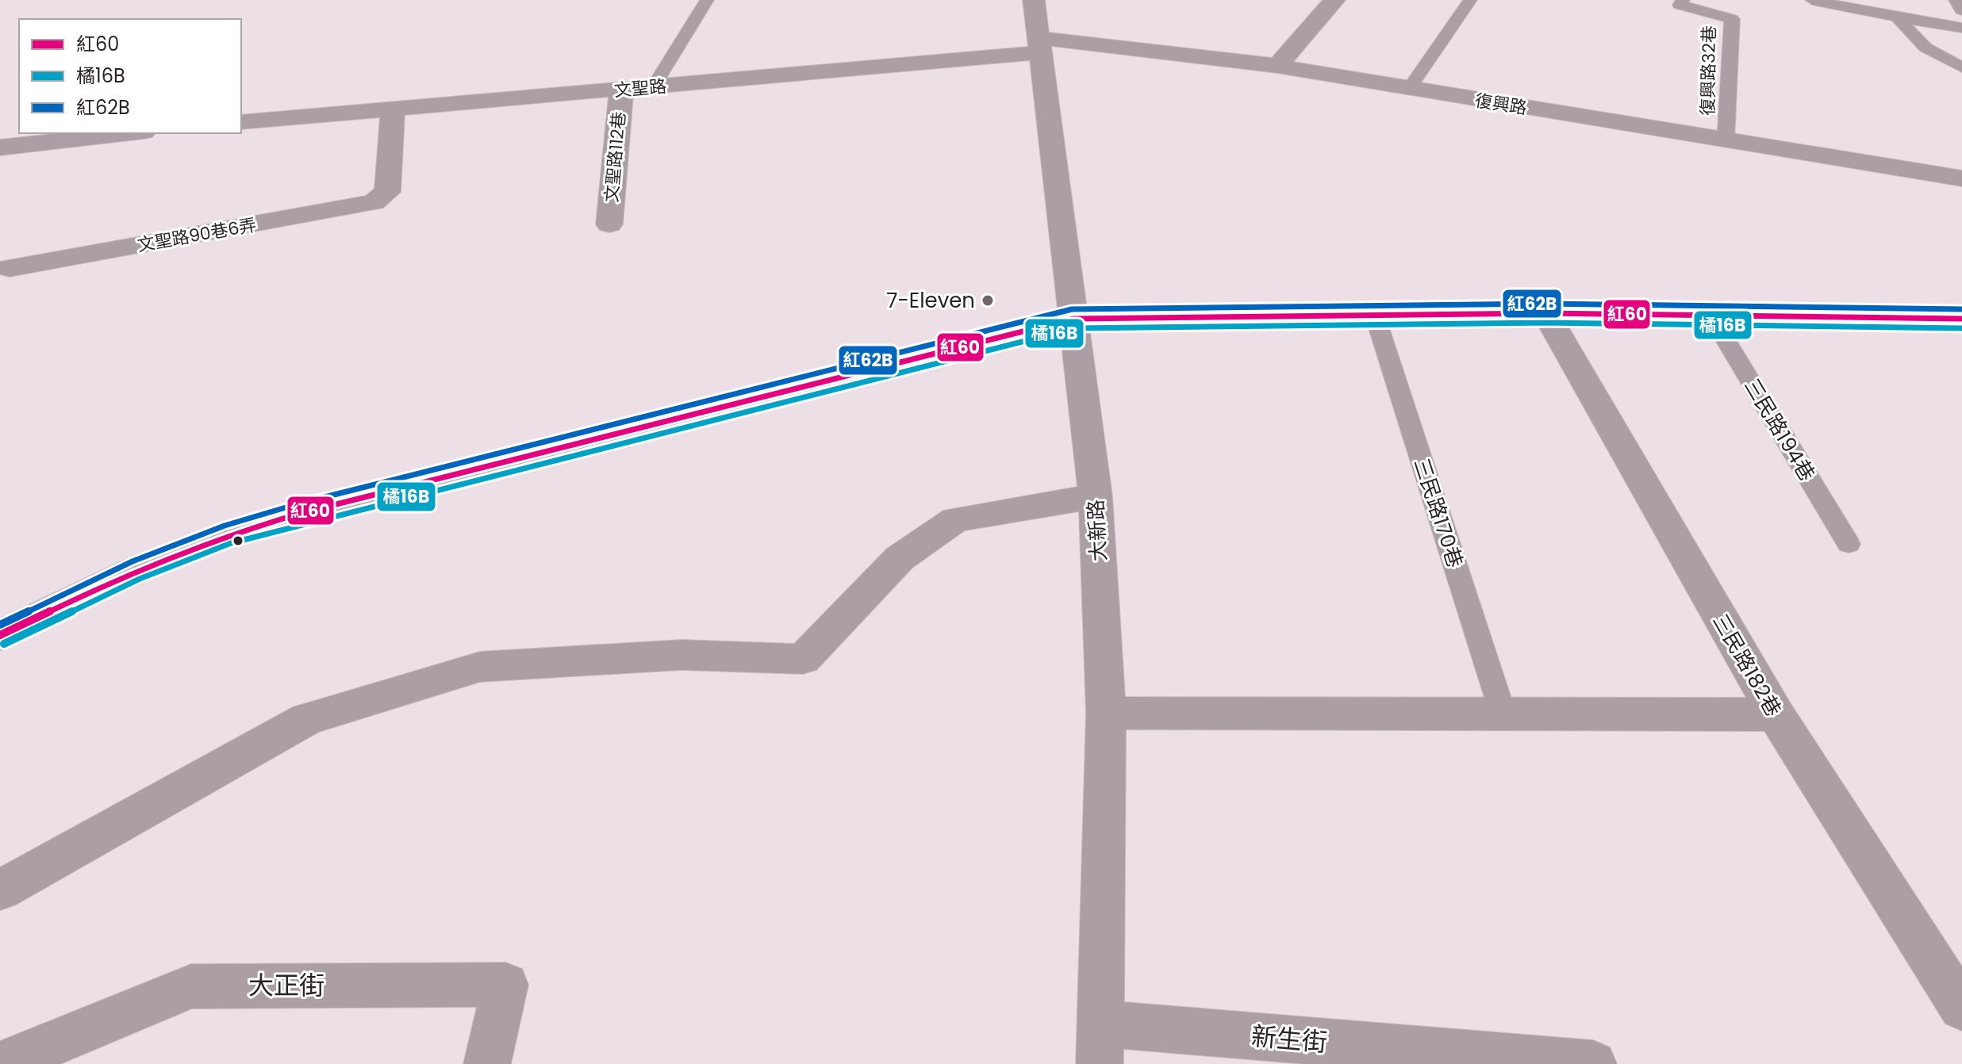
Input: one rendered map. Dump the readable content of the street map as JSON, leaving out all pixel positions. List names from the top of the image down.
{
  "streets": {
    "street": [
      "文聖路",
      "復興路",
      "文聖路112巷",
      "文聖路90巷6弄",
      "大新路",
      "三民路182巷",
      "大正街",
      "新生街"
    ],
    "lane": ["復興路32巷", "三民路194巷", "三民路170巷"]
  },
  "crossings": [
    ["復興路32巷", "復興路"],
    ["文聖路", "復興路"],
    ["文聖路", "文聖路112巷"],
    ["文聖路", "文聖路90巷6弄"],
    ["文聖路", "大新路"],
    ["復興路", "大新路"],
    ["大新路", "新生街"]
  ],
  "places": ["7-Eleven"],
  "lines": ["transit line 紅62B", "transit line 紅60", "transit line 橘16B"],
  "legend": ["紅60", "橘16B", "紅62B"]
}
